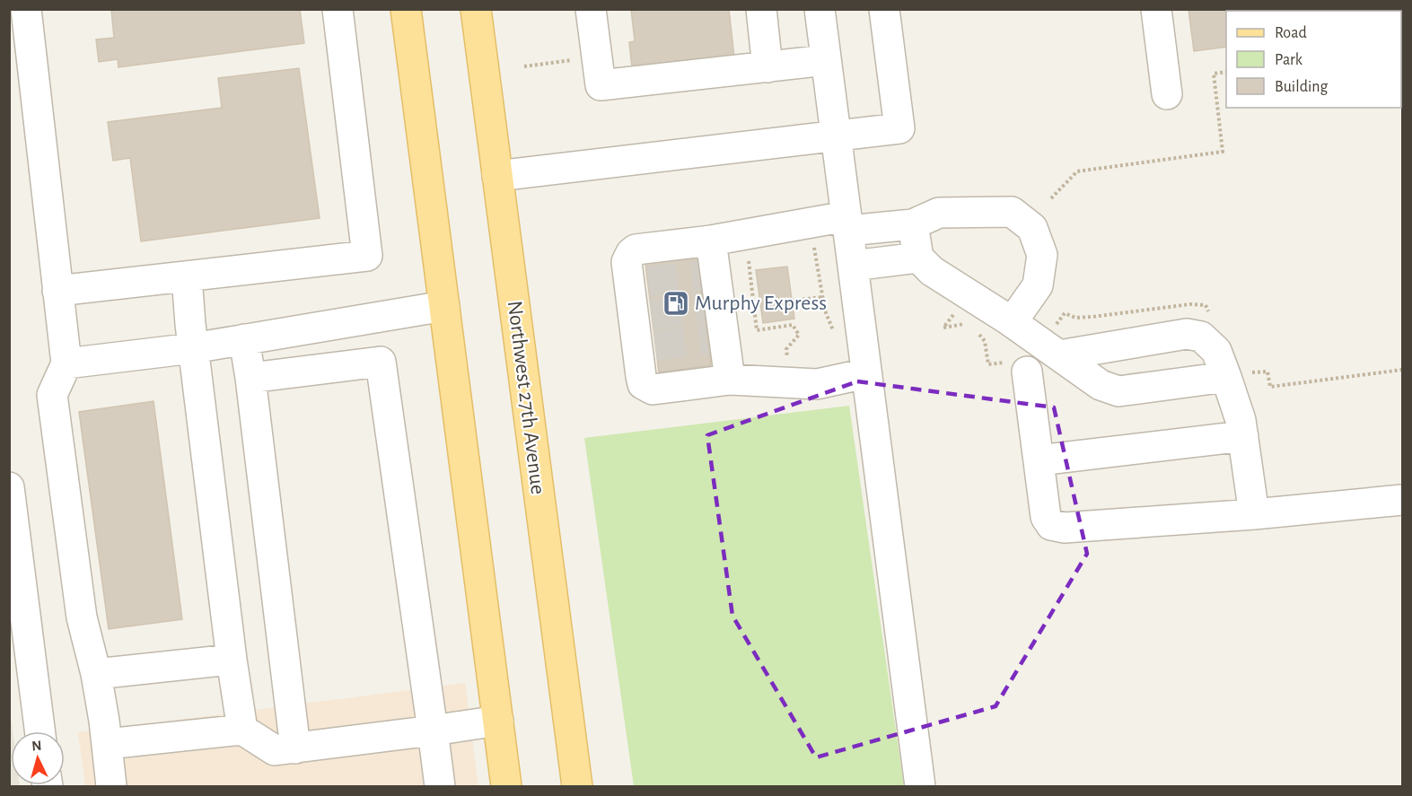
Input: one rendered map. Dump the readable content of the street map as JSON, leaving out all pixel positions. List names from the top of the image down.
{
  "streets": {
    "main road": ["Northwest 27th Avenue"]
  },
  "places": {
    "fuel station": ["Murphy Express"]
  },
  "legend": ["Road", "Park", "Building"],
  "north": "top"
}
